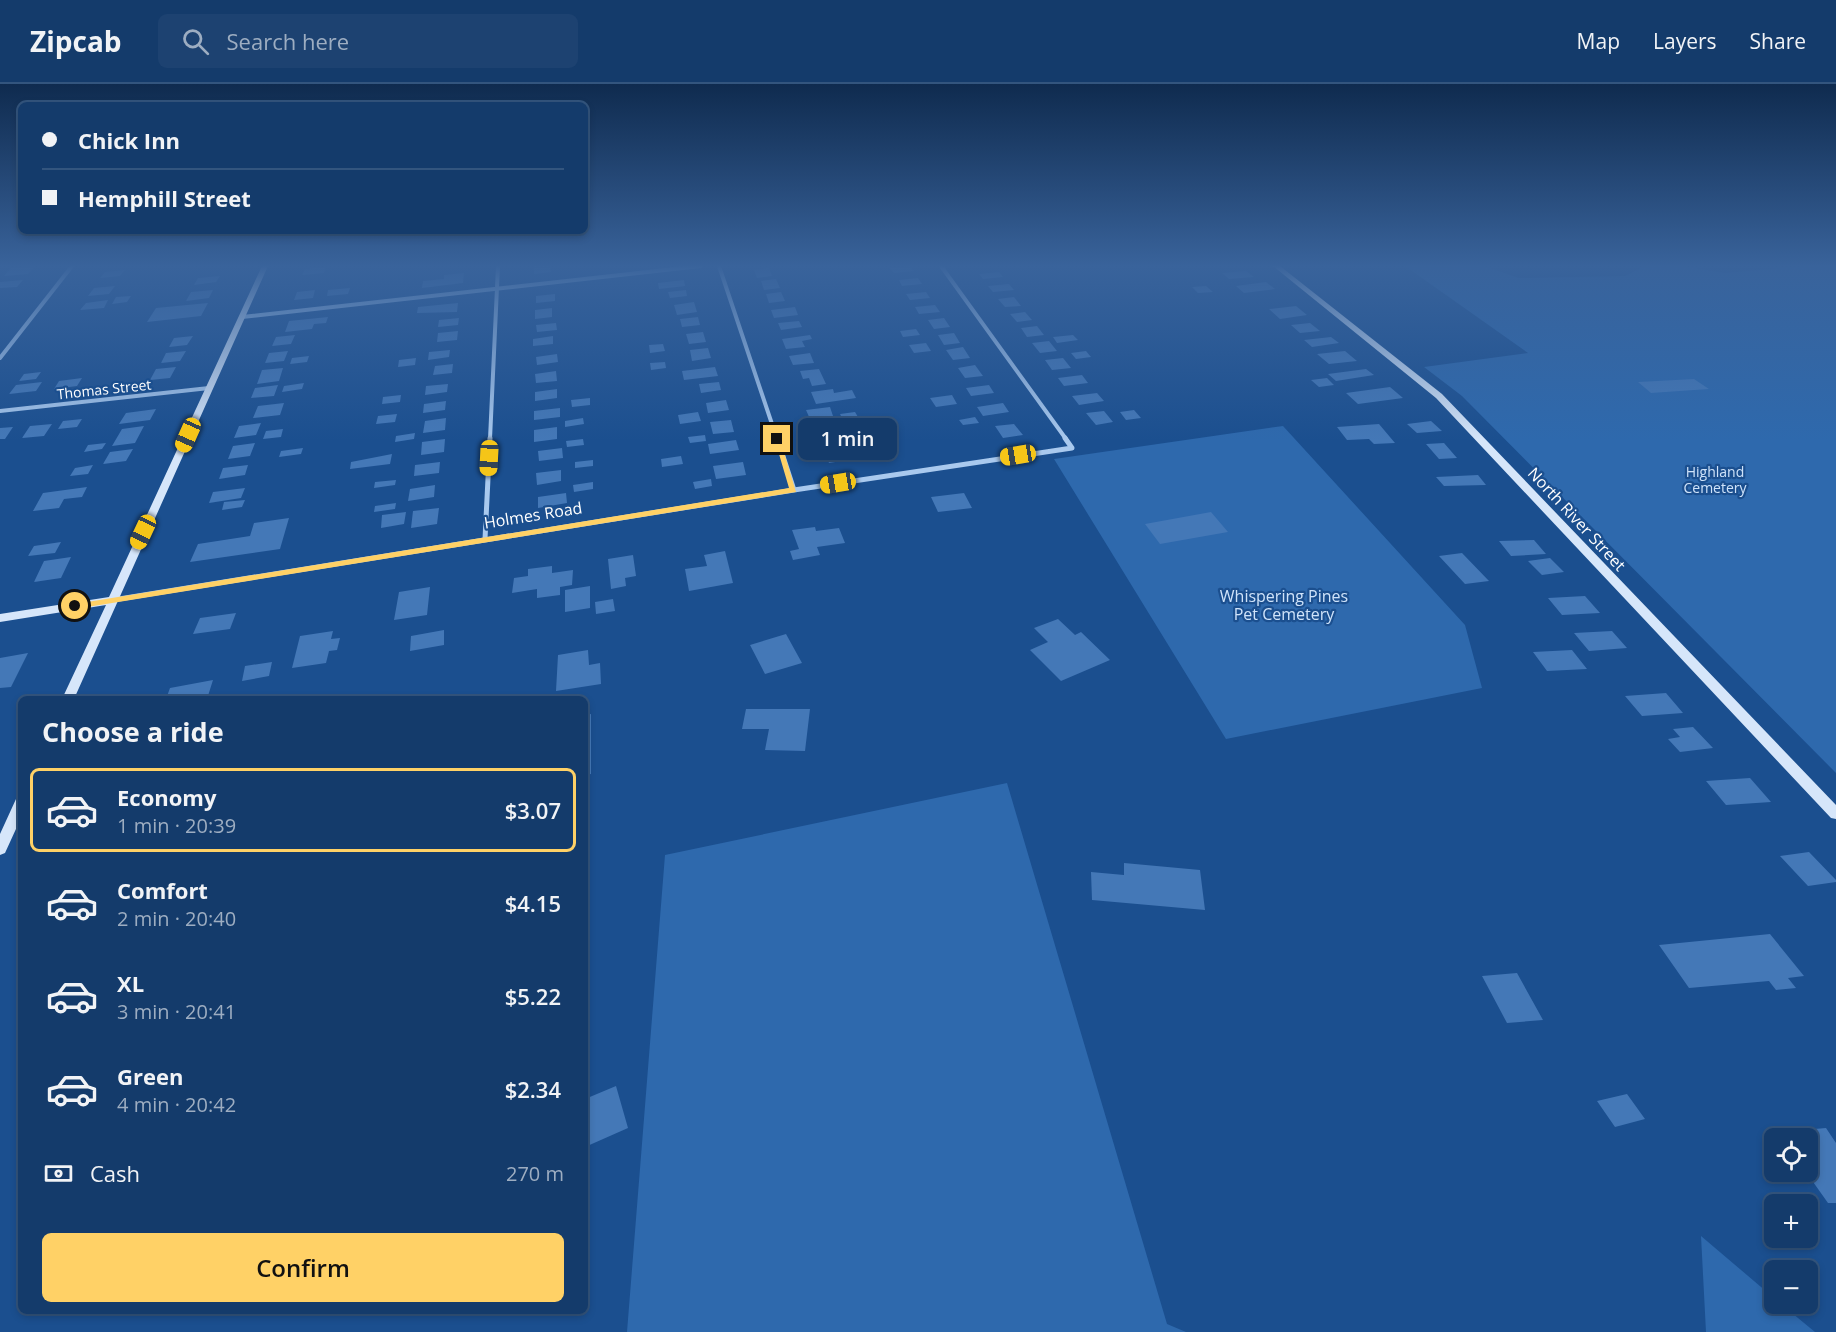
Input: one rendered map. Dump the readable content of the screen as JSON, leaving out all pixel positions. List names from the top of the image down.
{
  "streets": {
    "main road": ["Holmes Road", "North River Street"],
    "street": ["Thomas Street"]
  },
  "parks": ["Highland Cemetery", "Whispering Pines Pet Cemetery"],
  "page": {
    "header": "Zipcab",
    "search": "Search here",
    "nav": ["Map", "Layers", "Share"],
    "banner": ["Chick Inn", "Hemphill Street"],
    "bubble": "1 min",
    "heading": "Choose a ride",
    "list": [
      {
        "name": "Economy",
        "note": "1 min · 20:39",
        "value": "$3.07"
      },
      {
        "name": "Comfort",
        "note": "2 min · 20:40",
        "value": "$4.15"
      },
      {
        "name": "XL",
        "note": "3 min · 20:41",
        "value": "$5.22"
      },
      {
        "name": "Green",
        "note": "4 min · 20:42",
        "value": "$2.34"
      }
    ],
    "map_buttons": ["+", "−"],
    "pay": ["Cash", "270 m"],
    "buttons": "Confirm"
  }
}
